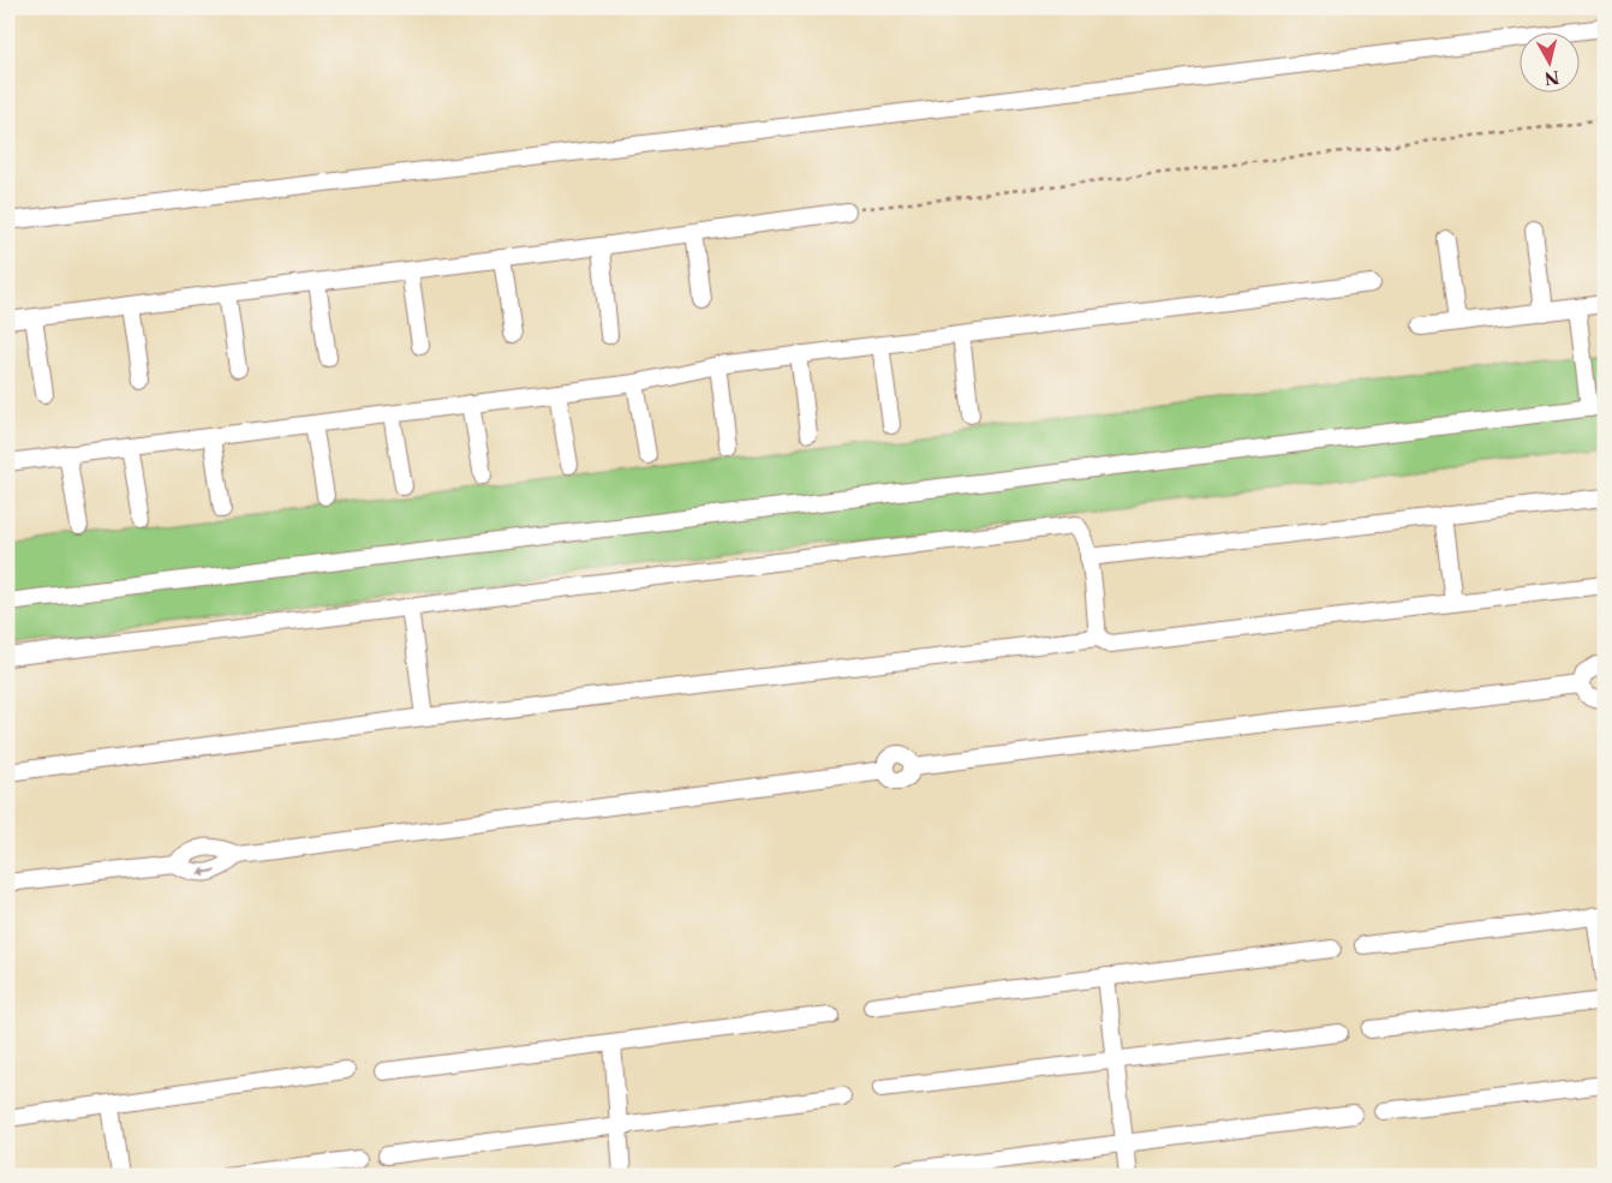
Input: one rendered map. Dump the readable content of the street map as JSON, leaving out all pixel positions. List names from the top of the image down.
{
  "north": "bottom"
}
